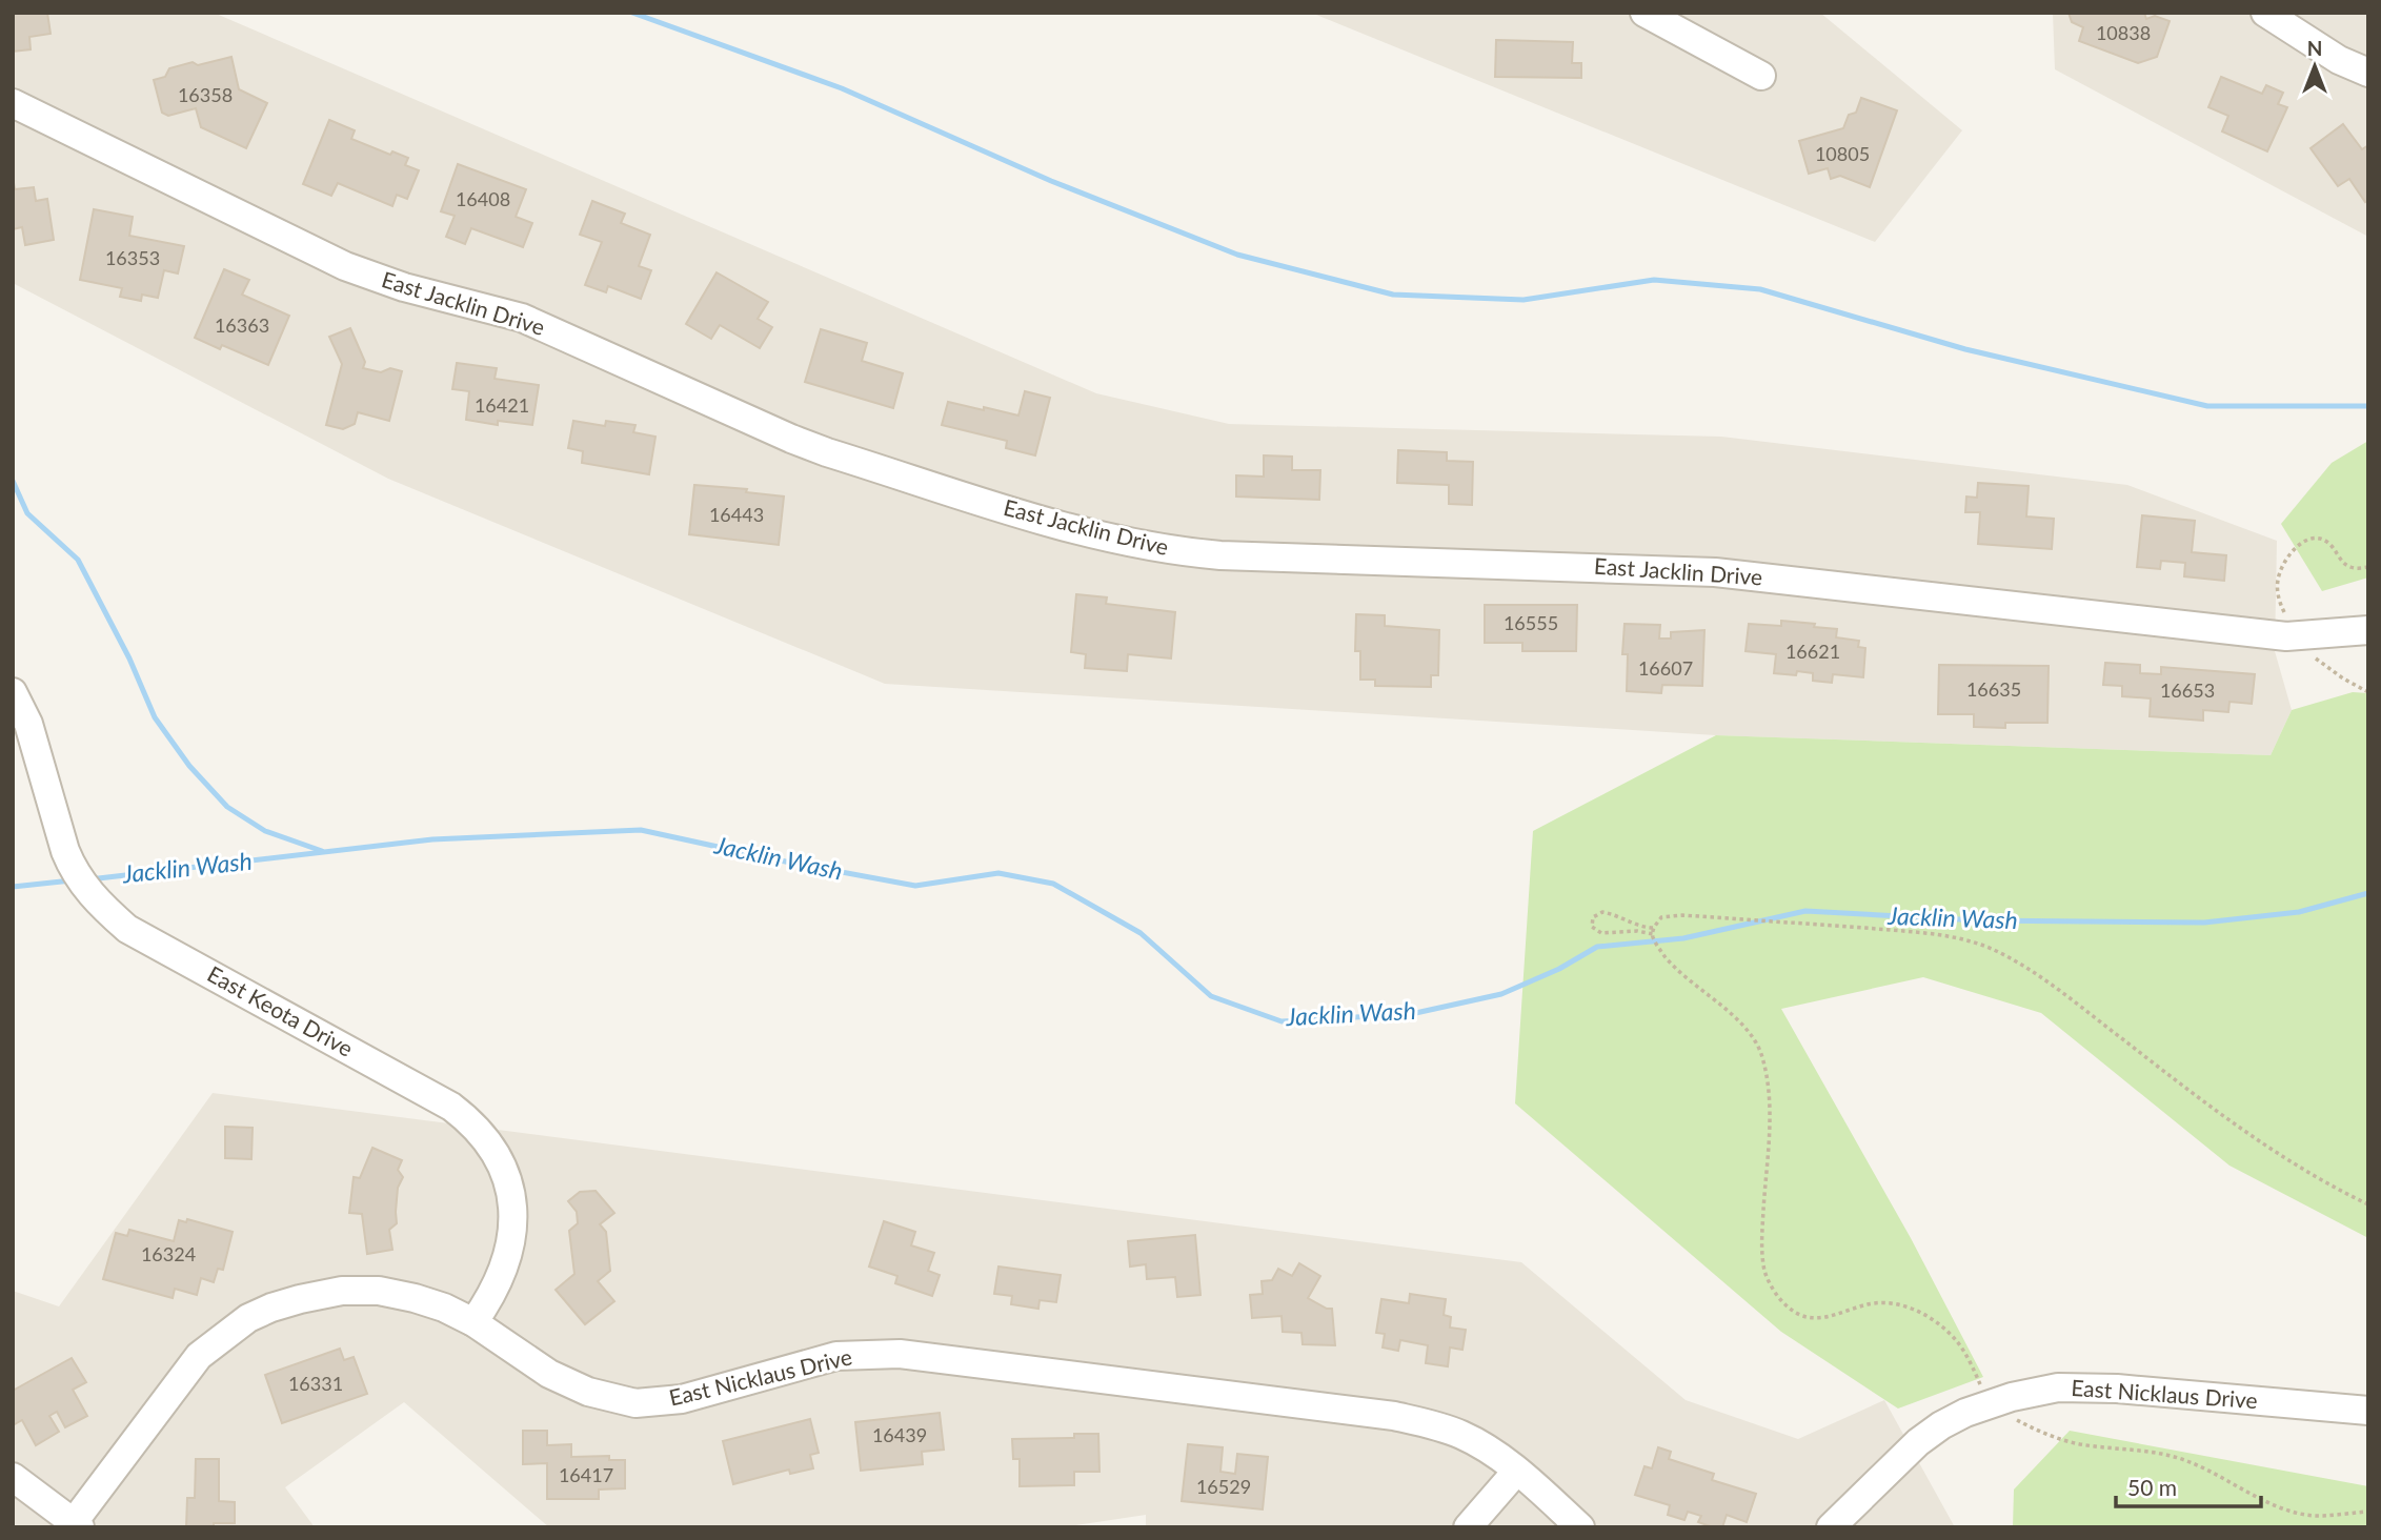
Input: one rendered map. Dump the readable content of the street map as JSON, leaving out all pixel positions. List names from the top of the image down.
{
  "streets": {
    "street": ["East Jacklin Drive", "East Keota Drive", "East Nicklaus Drive"]
  },
  "crossings": [
    ["East Keota Drive", "East Nicklaus Drive"]
  ],
  "water": ["Jacklin Wash"],
  "house_numbers": [
    "10838",
    "16358",
    "10805",
    "16408",
    "16353",
    "16363",
    "16421",
    "16443",
    "16555",
    "16621",
    "16607",
    "16635",
    "16653",
    "16324",
    "16331",
    "16439",
    "16417",
    "16529"
  ],
  "scale_bar": "50 m",
  "north": "top"
}
